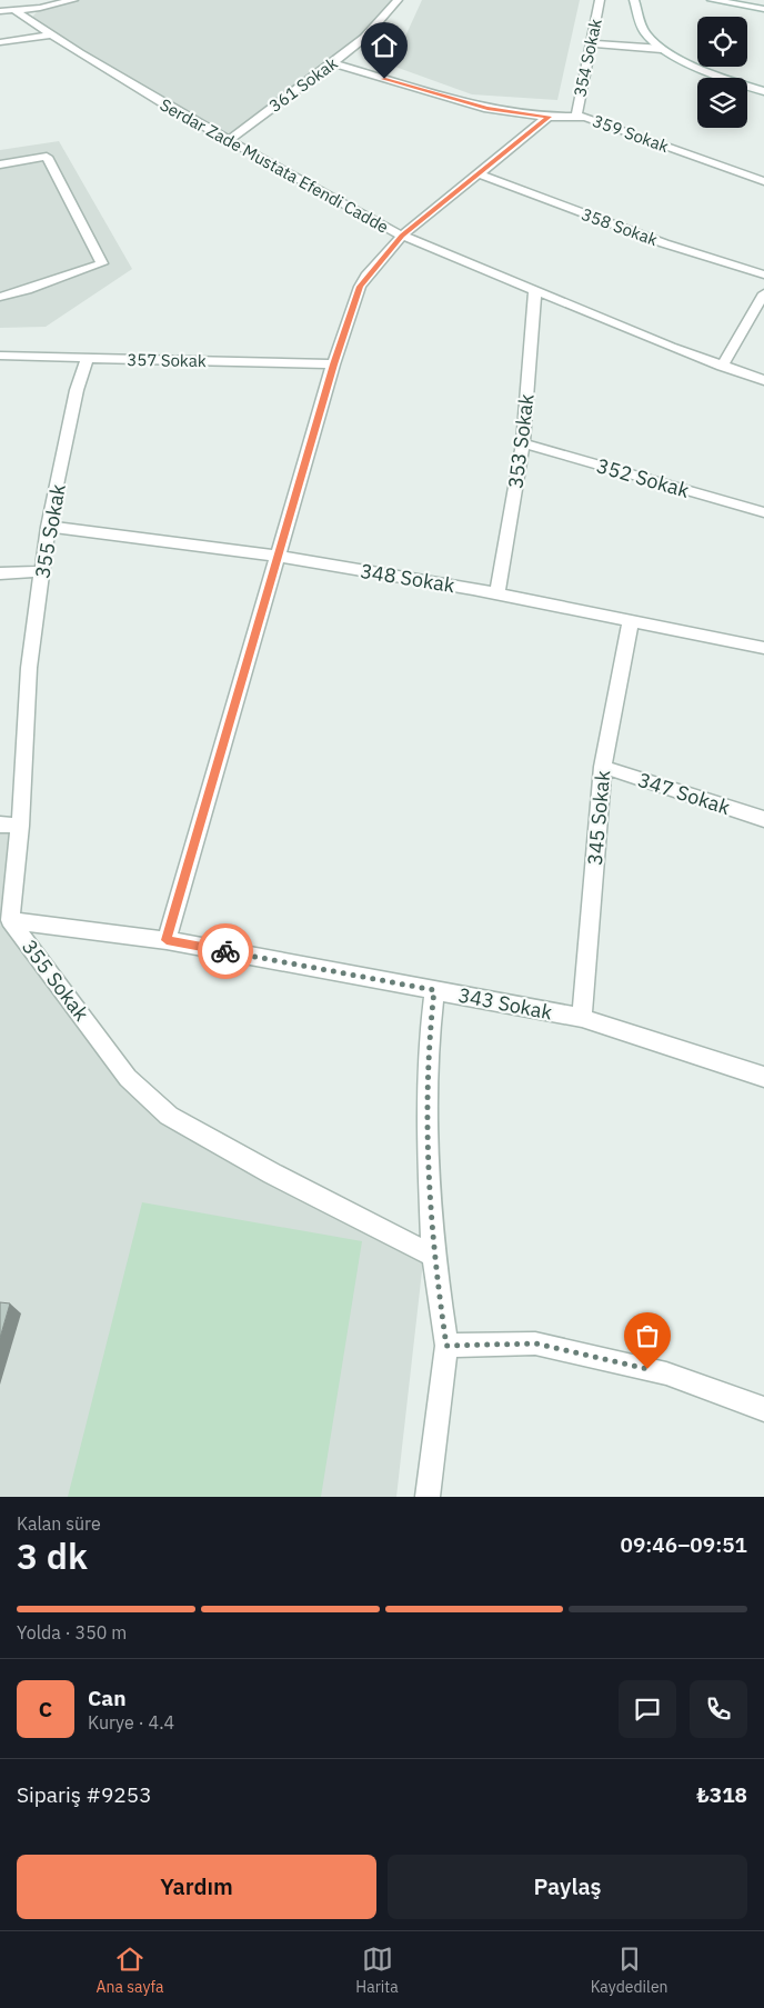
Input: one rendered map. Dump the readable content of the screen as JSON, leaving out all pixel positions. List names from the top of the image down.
{
  "streets": {
    "street": [
      "354 Sokak",
      "361 Sokak",
      "359 Sokak",
      "Serdar Zade Mustata Efendi Cadde",
      "358 Sokak",
      "357 Sokak",
      "353 Sokak",
      "352 Sokak",
      "355 Sokak",
      "348 Sokak",
      "347 Sokak",
      "345 Sokak",
      "343 Sokak"
    ]
  },
  "crossings": [
    ["354 Sokak", "359 Sokak"],
    ["361 Sokak", "359 Sokak"],
    ["361 Sokak", "Serdar Zade Mustata Efendi Cadde"],
    ["Serdar Zade Mustata Efendi Cadde", "353 Sokak"],
    ["357 Sokak", "355 Sokak"],
    ["353 Sokak", "352 Sokak"],
    ["353 Sokak", "348 Sokak"],
    ["355 Sokak", "348 Sokak"],
    ["355 Sokak", "343 Sokak"],
    ["348 Sokak", "345 Sokak"],
    ["347 Sokak", "345 Sokak"],
    ["345 Sokak", "343 Sokak"]
  ],
  "page": {
    "heading": ["3 dk", "Kalan süre", "09:46–09:51"],
    "panel": [
      "Can",
      "Kurye · 4.4",
      "Sipariş #9253",
      "₺318"
    ],
    "bar": "Yolda · 350 m",
    "round": "C",
    "buttons": ["Yardım", "Paylaş"],
    "tabs": ["Ana sayfa", "Harita", "Kaydedilen"]
  }
}
